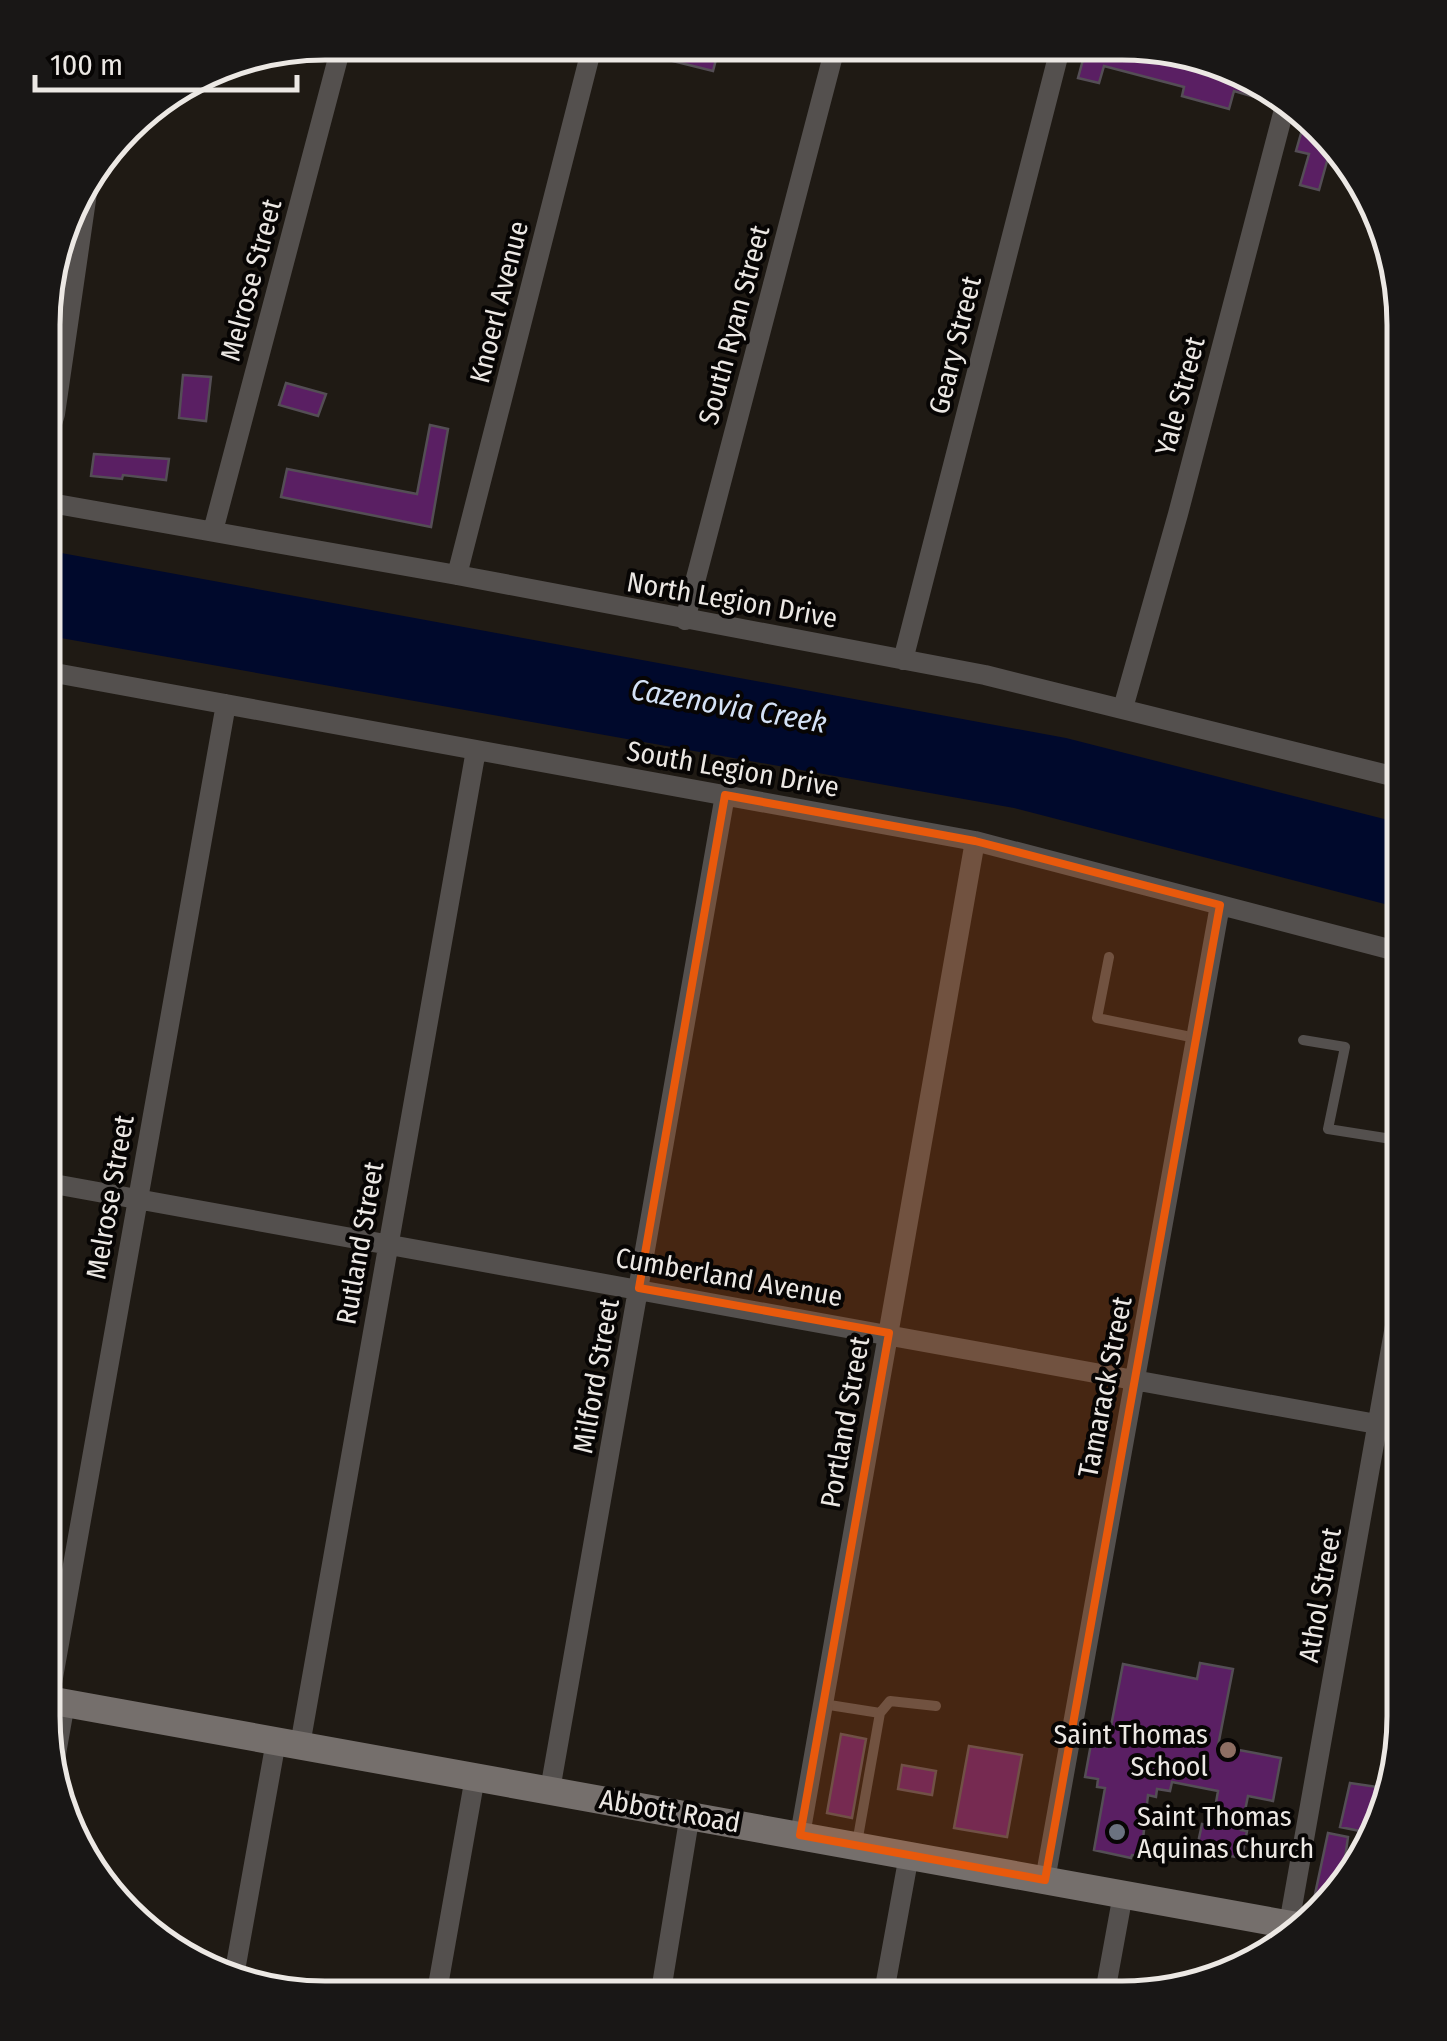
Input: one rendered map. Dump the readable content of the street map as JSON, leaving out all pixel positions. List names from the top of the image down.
{
  "streets": {
    "street": [
      "Melrose Street",
      "Knoerl Avenue",
      "South Ryan Street",
      "Geary Street",
      "Yale Street",
      "North Legion Drive",
      "South Legion Drive",
      "Rutland Street",
      "Cumberland Avenue",
      "Milford Street",
      "Tamarack Street",
      "Portland Street",
      "Athol Street",
      "Abbott Road"
    ]
  },
  "crossings": [
    ["Melrose Street", "North Legion Drive"],
    ["Melrose Street", "South Legion Drive"],
    ["Melrose Street", "Cumberland Avenue"],
    ["Knoerl Avenue", "North Legion Drive"],
    ["South Ryan Street", "North Legion Drive"],
    ["Geary Street", "North Legion Drive"],
    ["Yale Street", "North Legion Drive"],
    ["South Legion Drive", "Rutland Street"],
    ["South Legion Drive", "Milford Street"],
    ["South Legion Drive", "Tamarack Street"],
    ["South Legion Drive", "Portland Street"],
    ["Rutland Street", "Cumberland Avenue"],
    ["Rutland Street", "Abbott Road"],
    ["Cumberland Avenue", "Milford Street"],
    ["Cumberland Avenue", "Tamarack Street"],
    ["Cumberland Avenue", "Portland Street"],
    ["Cumberland Avenue", "Athol Street"],
    ["Milford Street", "Abbott Road"],
    ["Tamarack Street", "Abbott Road"],
    ["Portland Street", "Abbott Road"]
  ],
  "water": ["Cazenovia Creek"],
  "places": ["Saint Thomas School", "Saint Thomas Aquinas Church"],
  "scale_bar": "100 m"
}
